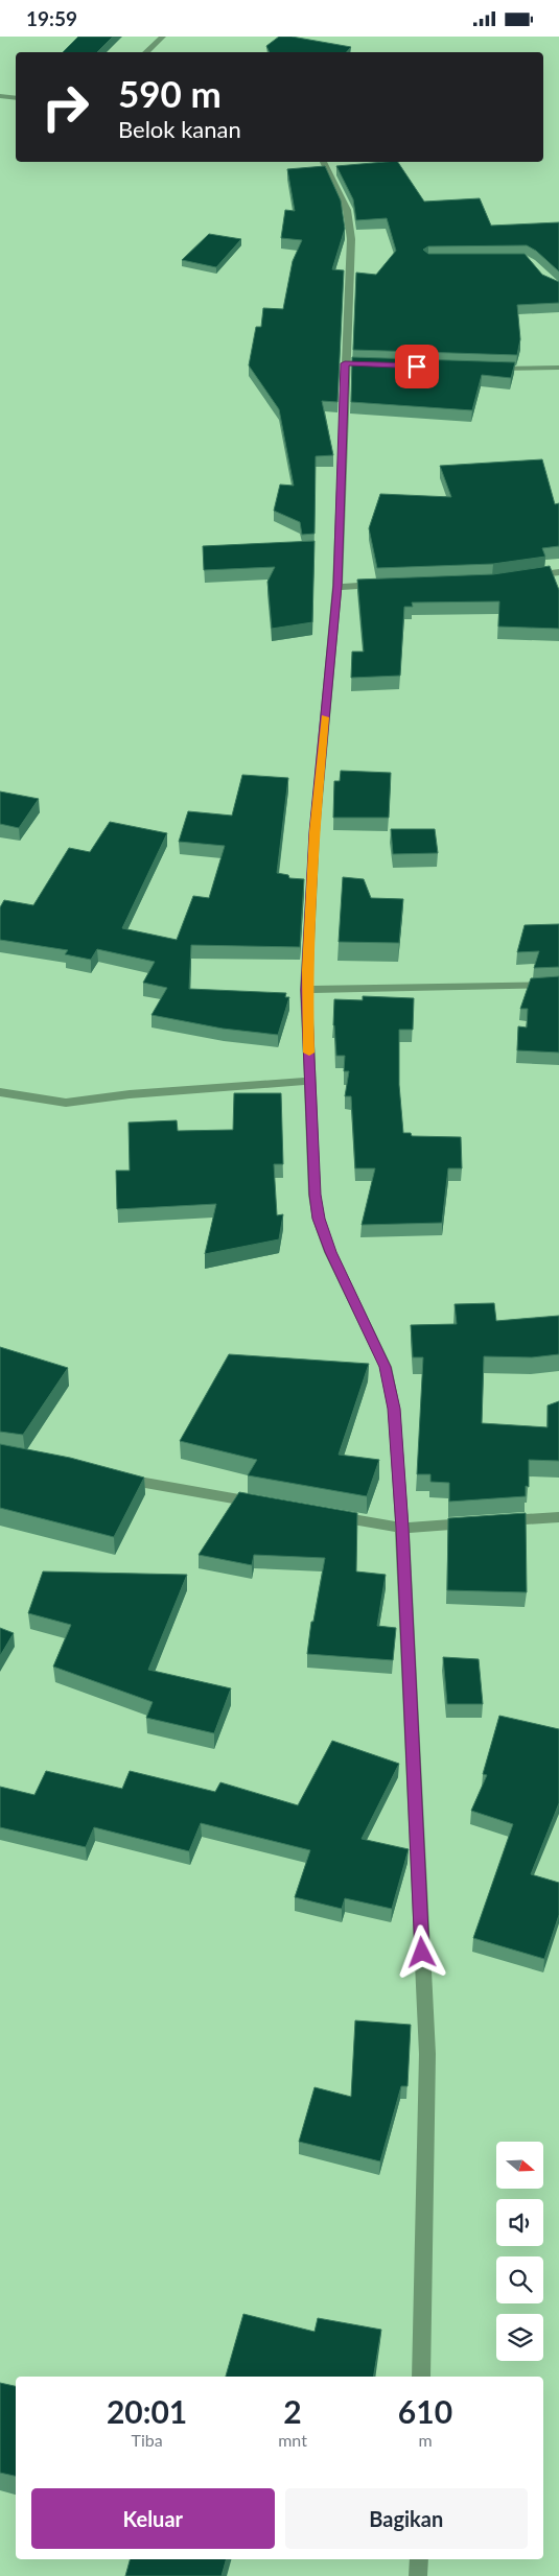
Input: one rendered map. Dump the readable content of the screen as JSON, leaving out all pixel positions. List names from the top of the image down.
{
  "north": "right",
  "page": {
    "status": "19:59",
    "turn": ["590 m", "Belok kanan"],
    "eta": [
      "20:01",
      "Tiba",
      "2",
      "mnt",
      "610",
      "m"
    ],
    "buttons": ["Keluar", "Bagikan"]
  }
}
